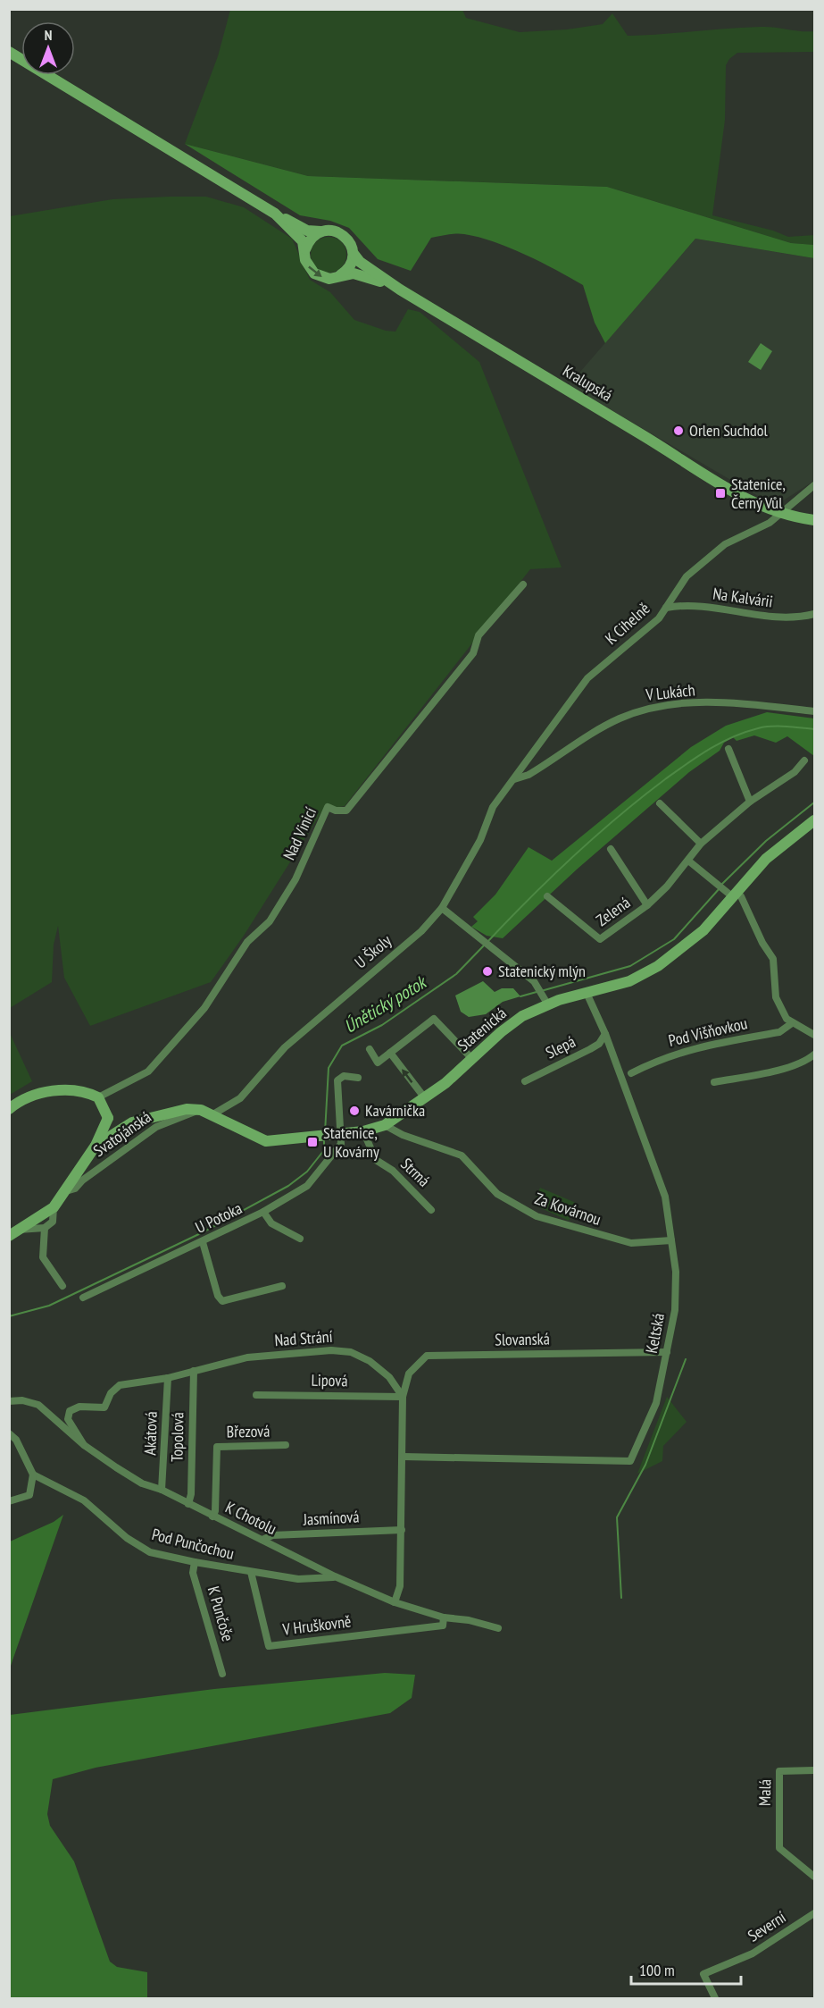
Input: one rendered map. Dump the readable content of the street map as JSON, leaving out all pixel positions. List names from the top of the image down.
{
  "streets": {
    "main road": ["Kralupská", "Statenická"],
    "street": [
      "Na Kalvárii",
      "K Cihelně",
      "V Lukách",
      "Nad Vinicí",
      "Zelená",
      "U Školy",
      "Pod Višňovkou",
      "Slepá",
      "Svatojánská",
      "Strmá",
      "Za Kovárnou",
      "U Potoka",
      "Keltská",
      "Nad Strání",
      "Slovanská",
      "Lipová",
      "Březová",
      "Akátová",
      "Topolová",
      "K Chotolu",
      "Jasmínová",
      "Pod Punčochou",
      "K Punčoše",
      "V Hruškovně",
      "Malá",
      "Severní"
    ]
  },
  "crossings": [
    ["Kralupská", "K Cihelně"],
    ["Na Kalvárii", "K Cihelně"],
    ["K Cihelně", "V Lukách"],
    ["K Cihelně", "U Školy"],
    ["V Lukách", "U Školy"],
    ["U Školy", "Statenická"],
    ["Statenická", "Svatojánská"],
    ["Statenická", "Strmá"],
    ["Statenická", "Za Kovárnou"],
    ["Statenická", "U Potoka"],
    ["Statenická", "Keltská"],
    ["Slepá", "Keltská"],
    ["Za Kovárnou", "Keltská"],
    ["Keltská", "Slovanská"],
    ["Nad Strání", "Slovanská"],
    ["Nad Strání", "Lipová"],
    ["Nad Strání", "Akátová"],
    ["Nad Strání", "Topolová"],
    ["Nad Strání", "K Chotolu"],
    ["Slovanská", "Lipová"],
    ["Březová", "K Chotolu"],
    ["Akátová", "K Chotolu"],
    ["Topolová", "K Chotolu"],
    ["K Chotolu", "Jasmínová"],
    ["K Chotolu", "Pod Punčochou"],
    ["K Chotolu", "V Hruškovně"],
    ["Pod Punčochou", "K Punčoše"],
    ["Pod Punčochou", "V Hruškovně"]
  ],
  "water": ["Únětický potok"],
  "places": {
    "other": ["Orlen Suchdol", "Statenický mlýn", "Kavárnička"],
    "transit": ["Statenice, Černý Vůl", "Statenice, U Kovárny"]
  },
  "scale_bar": "100 m",
  "north": "top"
}
